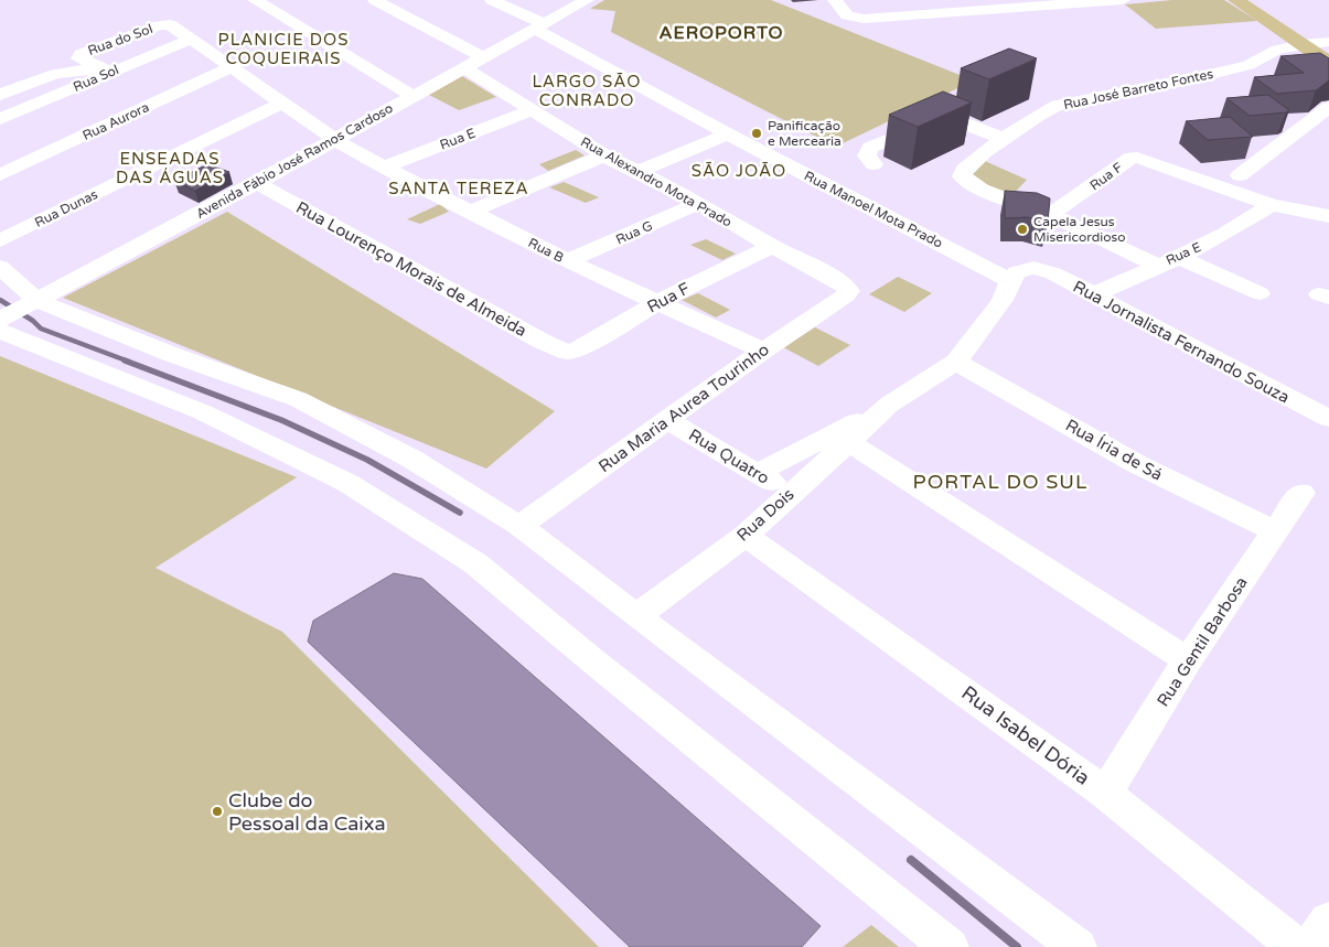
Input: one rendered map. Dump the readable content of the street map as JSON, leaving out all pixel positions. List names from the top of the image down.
{
  "streets": {
    "street": [
      "Rua do Sol",
      "Rua Sol",
      "Rua José Barreto Fontes",
      "Rua Aurora",
      "Rua E",
      "Avenida Fábio José Ramos Cardoso",
      "Rua F",
      "Rua Alexandro Mota Prado",
      "Rua Dunas",
      "Rua Manoel Mota Prado",
      "Rua G",
      "Rua B",
      "Rua Lourenço Morais de Almeida",
      "Rua Jornalista Fernando Souza",
      "Rua Maria Aurea Tourinho",
      "Rua Íria de Sá",
      "Rua Quatro",
      "Rua Dois",
      "Rua Gentil Barbosa",
      "Rua Isabel Dória"
    ]
  },
  "crossings": [
    ["Rua do Sol", "Rua Sol"],
    ["Rua do Sol", "Rua B"],
    ["Rua Sol", "Rua B"],
    ["Rua José Barreto Fontes", "Rua F"],
    ["Rua Aurora", "Rua B"],
    ["Rua E", "Rua F"],
    ["Rua E", "Rua Alexandro Mota Prado"],
    ["Rua E", "Rua B"],
    ["Rua E", "Rua Jornalista Fernando Souza"],
    ["Avenida Fábio José Ramos Cardoso", "Rua Alexandro Mota Prado"],
    ["Avenida Fábio José Ramos Cardoso", "Rua Manoel Mota Prado"],
    ["Avenida Fábio José Ramos Cardoso", "Rua B"],
    ["Avenida Fábio José Ramos Cardoso", "Rua Lourenço Morais de Almeida"],
    ["Rua F", "Rua Alexandro Mota Prado"],
    ["Rua F", "Rua B"],
    ["Rua F", "Rua Lourenço Morais de Almeida"],
    ["Rua Alexandro Mota Prado", "Rua G"],
    ["Rua Alexandro Mota Prado", "Rua Maria Aurea Tourinho"],
    ["Rua Dunas", "Rua B"],
    ["Rua Manoel Mota Prado", "Rua Jornalista Fernando Souza"],
    ["Rua Manoel Mota Prado", "Rua Dois"],
    ["Rua G", "Rua B"],
    ["Rua B", "Rua Maria Aurea Tourinho"],
    ["Rua Jornalista Fernando Souza", "Rua Dois"],
    ["Rua Maria Aurea Tourinho", "Rua Quatro"],
    ["Rua Íria de Sá", "Rua Dois"],
    ["Rua Íria de Sá", "Rua Gentil Barbosa"],
    ["Rua Quatro", "Rua Dois"],
    ["Rua Dois", "Rua Isabel Dória"],
    ["Rua Gentil Barbosa", "Rua Isabel Dória"]
  ],
  "districts": [
    "AEROPORTO",
    "PLANICIE DOS COQUEIRAIS",
    "LARGO SÃO CONRADO",
    "ENSEADAS DAS ÁGUAS",
    "SÃO JOÃO",
    "SANTA TEREZA",
    "PORTAL DO SUL"
  ],
  "places": ["Panificação e Mercearia", "Capela Jesus Misericordioso", "Clube do Pessoal da Caixa"]
}
